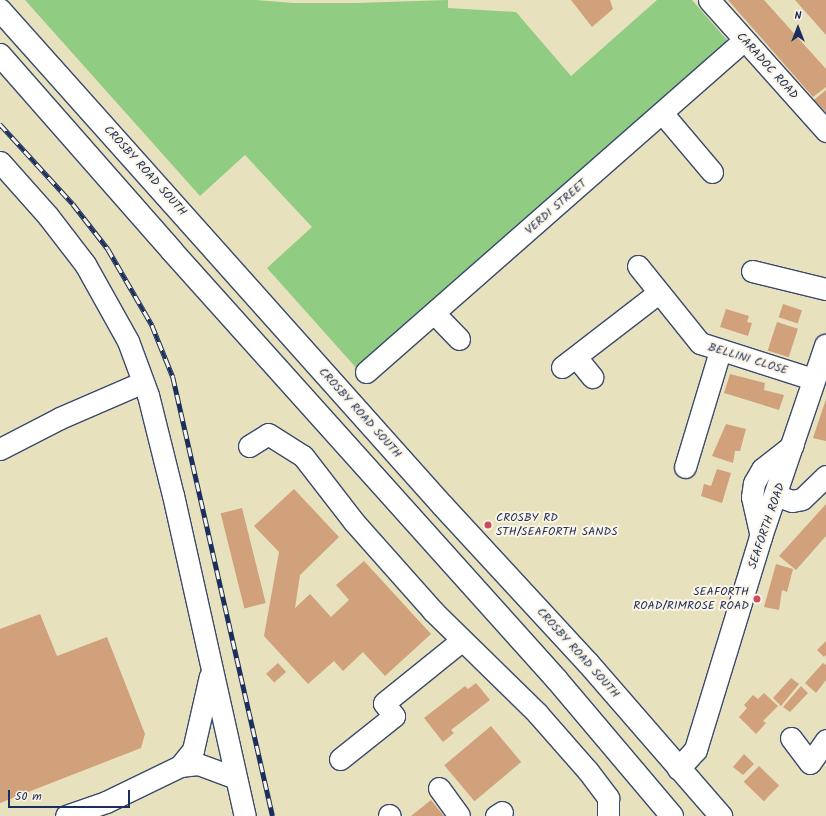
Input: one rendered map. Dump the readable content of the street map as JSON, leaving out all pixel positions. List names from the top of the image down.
{
  "streets": {
    "main road": ["CROSBY ROAD SOUTH", "SEAFORTH ROAD"],
    "street": ["CARADOC ROAD", "VERDI STREET", "BELLINI CLOSE"]
  },
  "crossings": [
    ["CARADOC ROAD", "VERDI STREET"],
    ["CROSBY ROAD SOUTH", "SEAFORTH ROAD"],
    ["BELLINI CLOSE", "SEAFORTH ROAD"]
  ],
  "places": ["CROSBY RD STH/SEAFORTH SANDS", "SEAFORTH ROAD/RIMROSE ROAD"],
  "scale_bar": "50 m",
  "north": "top"
}
